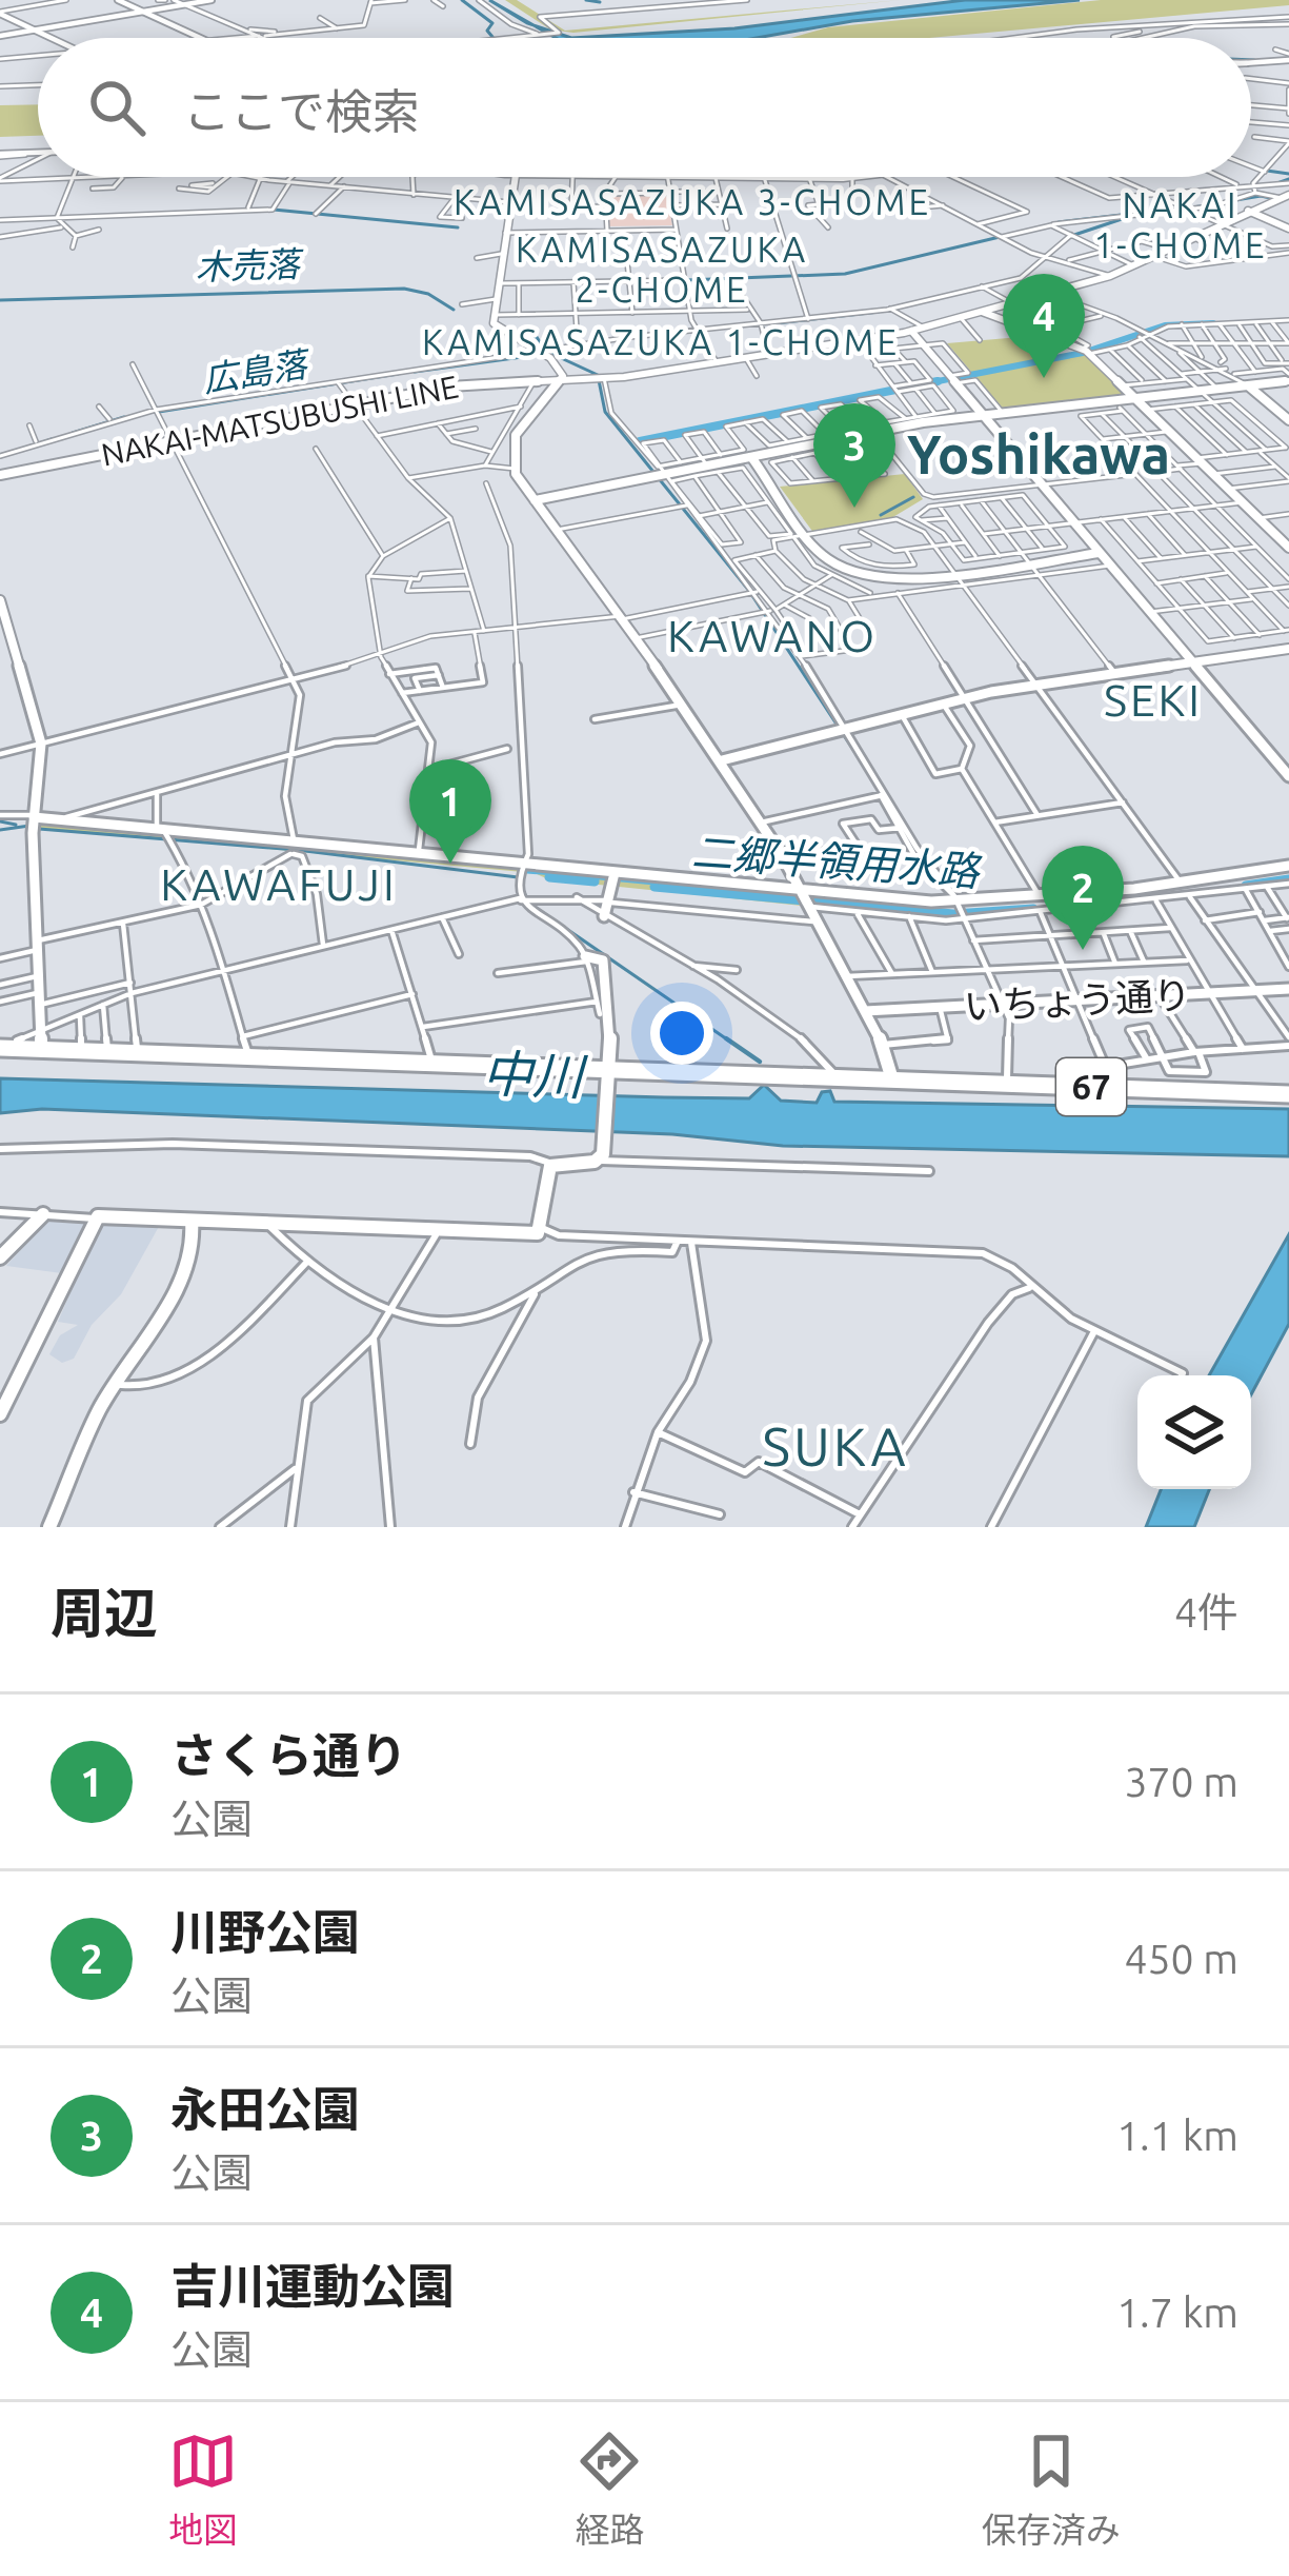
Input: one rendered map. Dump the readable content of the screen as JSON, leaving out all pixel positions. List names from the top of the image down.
{
  "streets": {
    "main road": ["67"],
    "street": ["NAKAI-MATSUBUSHI LINE", "いちょう通り"]
  },
  "districts": [
    "KAMISASAZUKA 3-CHOME",
    "NAKAI 1-CHOME",
    "KAMISASAZUKA 2-CHOME",
    "KAMISASAZUKA 1-CHOME",
    "Yoshikawa",
    "KAWANO",
    "SEKI",
    "KAWAFUJI",
    "SUKA"
  ],
  "water": [
    "木売落",
    "広島落",
    "二郷半領用水路",
    "中川"
  ],
  "page": {
    "search": "ここで検索",
    "pins": [
      "4",
      "3",
      "1",
      "2"
    ],
    "heading": ["周辺", "4件"],
    "list": [
      {
        "mark": "1",
        "name": "さくら通り",
        "note": "公園",
        "value": "370 m"
      },
      {
        "mark": "2",
        "name": "川野公園",
        "note": "公園",
        "value": "450 m"
      },
      {
        "mark": "3",
        "name": "永田公園",
        "note": "公園",
        "value": "1.1 km"
      },
      {
        "mark": "4",
        "name": "吉川運動公園",
        "note": "公園",
        "value": "1.7 km"
      }
    ],
    "nav": ["地図", "経路", "保存済み"]
  }
}
